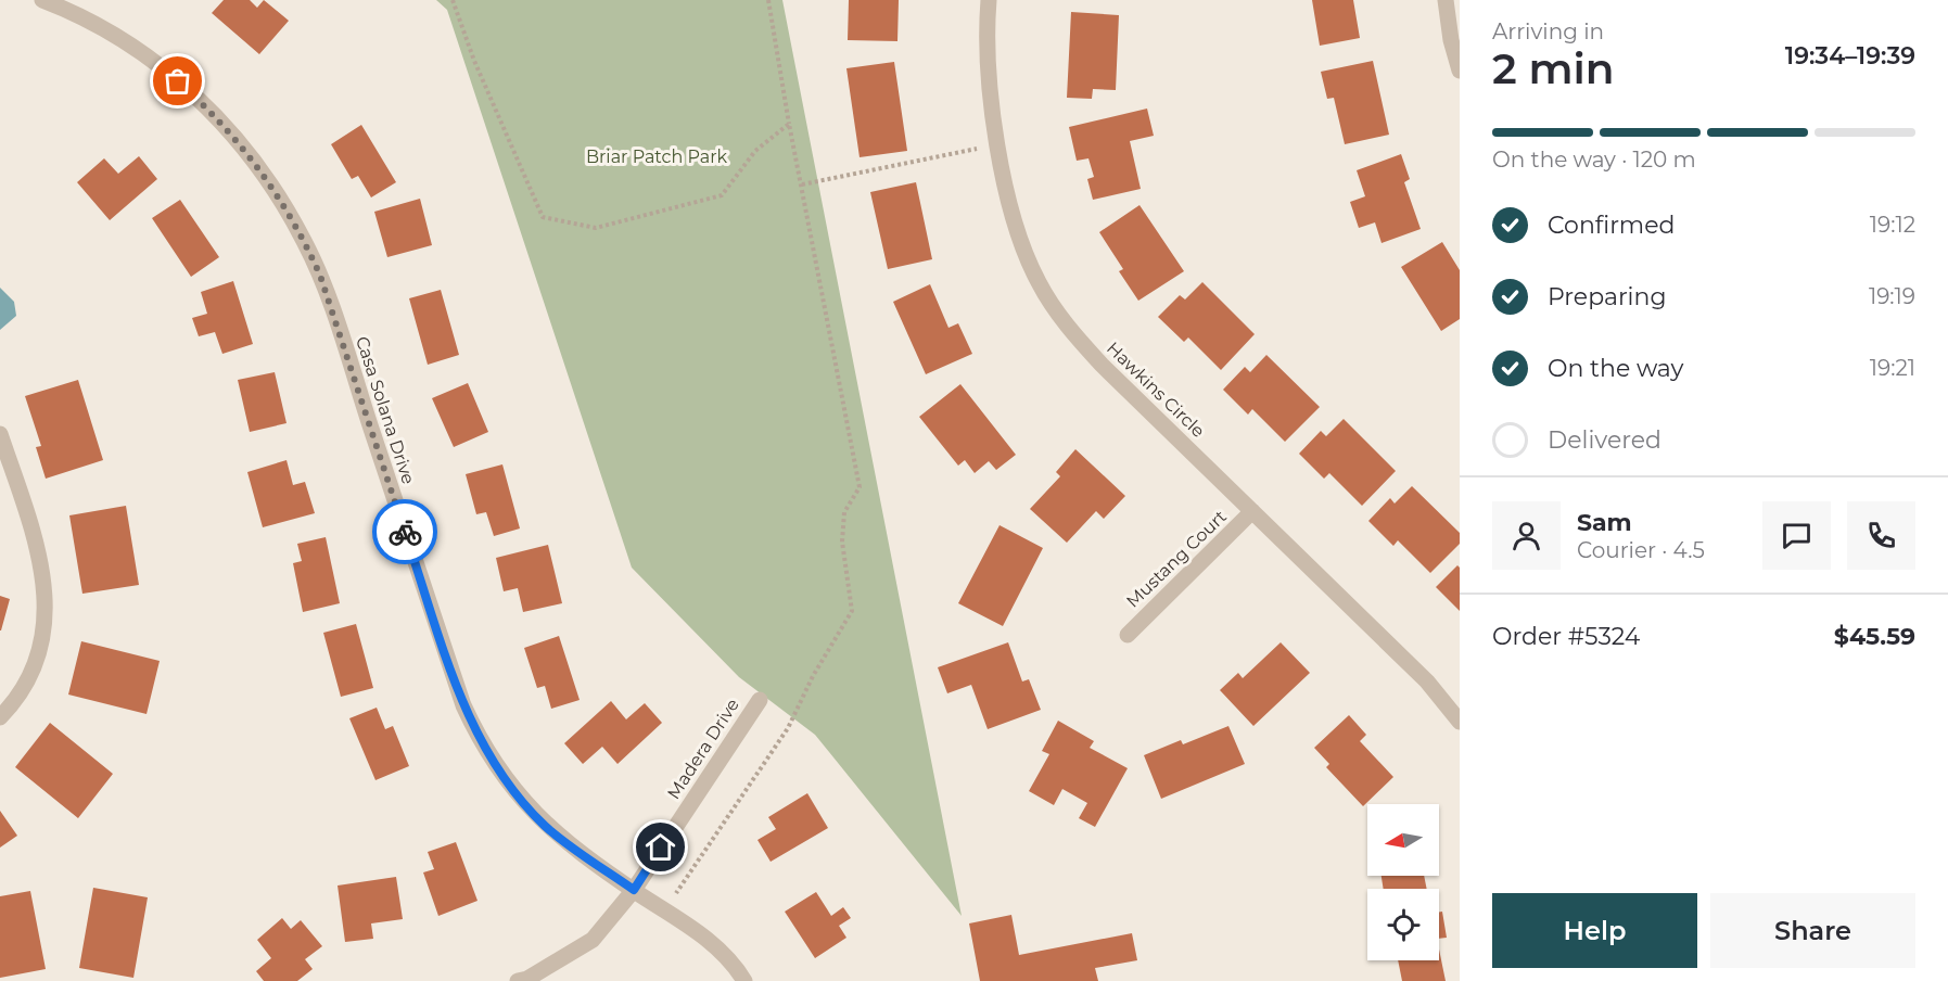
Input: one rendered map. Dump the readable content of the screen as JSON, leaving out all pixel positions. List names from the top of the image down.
{
  "streets": {
    "street": [
      "Hawkins Circle",
      "Casa Solana Drive",
      "Mustang Court",
      "Madera Drive"
    ]
  },
  "crossings": [
    ["Hawkins Circle", "Mustang Court"],
    ["Casa Solana Drive", "Madera Drive"]
  ],
  "parks": ["Briar Patch Park"],
  "north": "left",
  "page": {
    "heading": ["2 min", "Arriving in", "19:34–19:39"],
    "panel": [
      "Sam",
      "Courier · 4.5",
      "Order #5324",
      "$45.59"
    ],
    "bar": "On the way · 120 m",
    "list": [
      ["Confirmed", "19:12"],
      ["Preparing", "19:19"],
      ["On the way", "19:21"],
      "Delivered"
    ],
    "buttons": ["Help", "Share"]
  }
}
